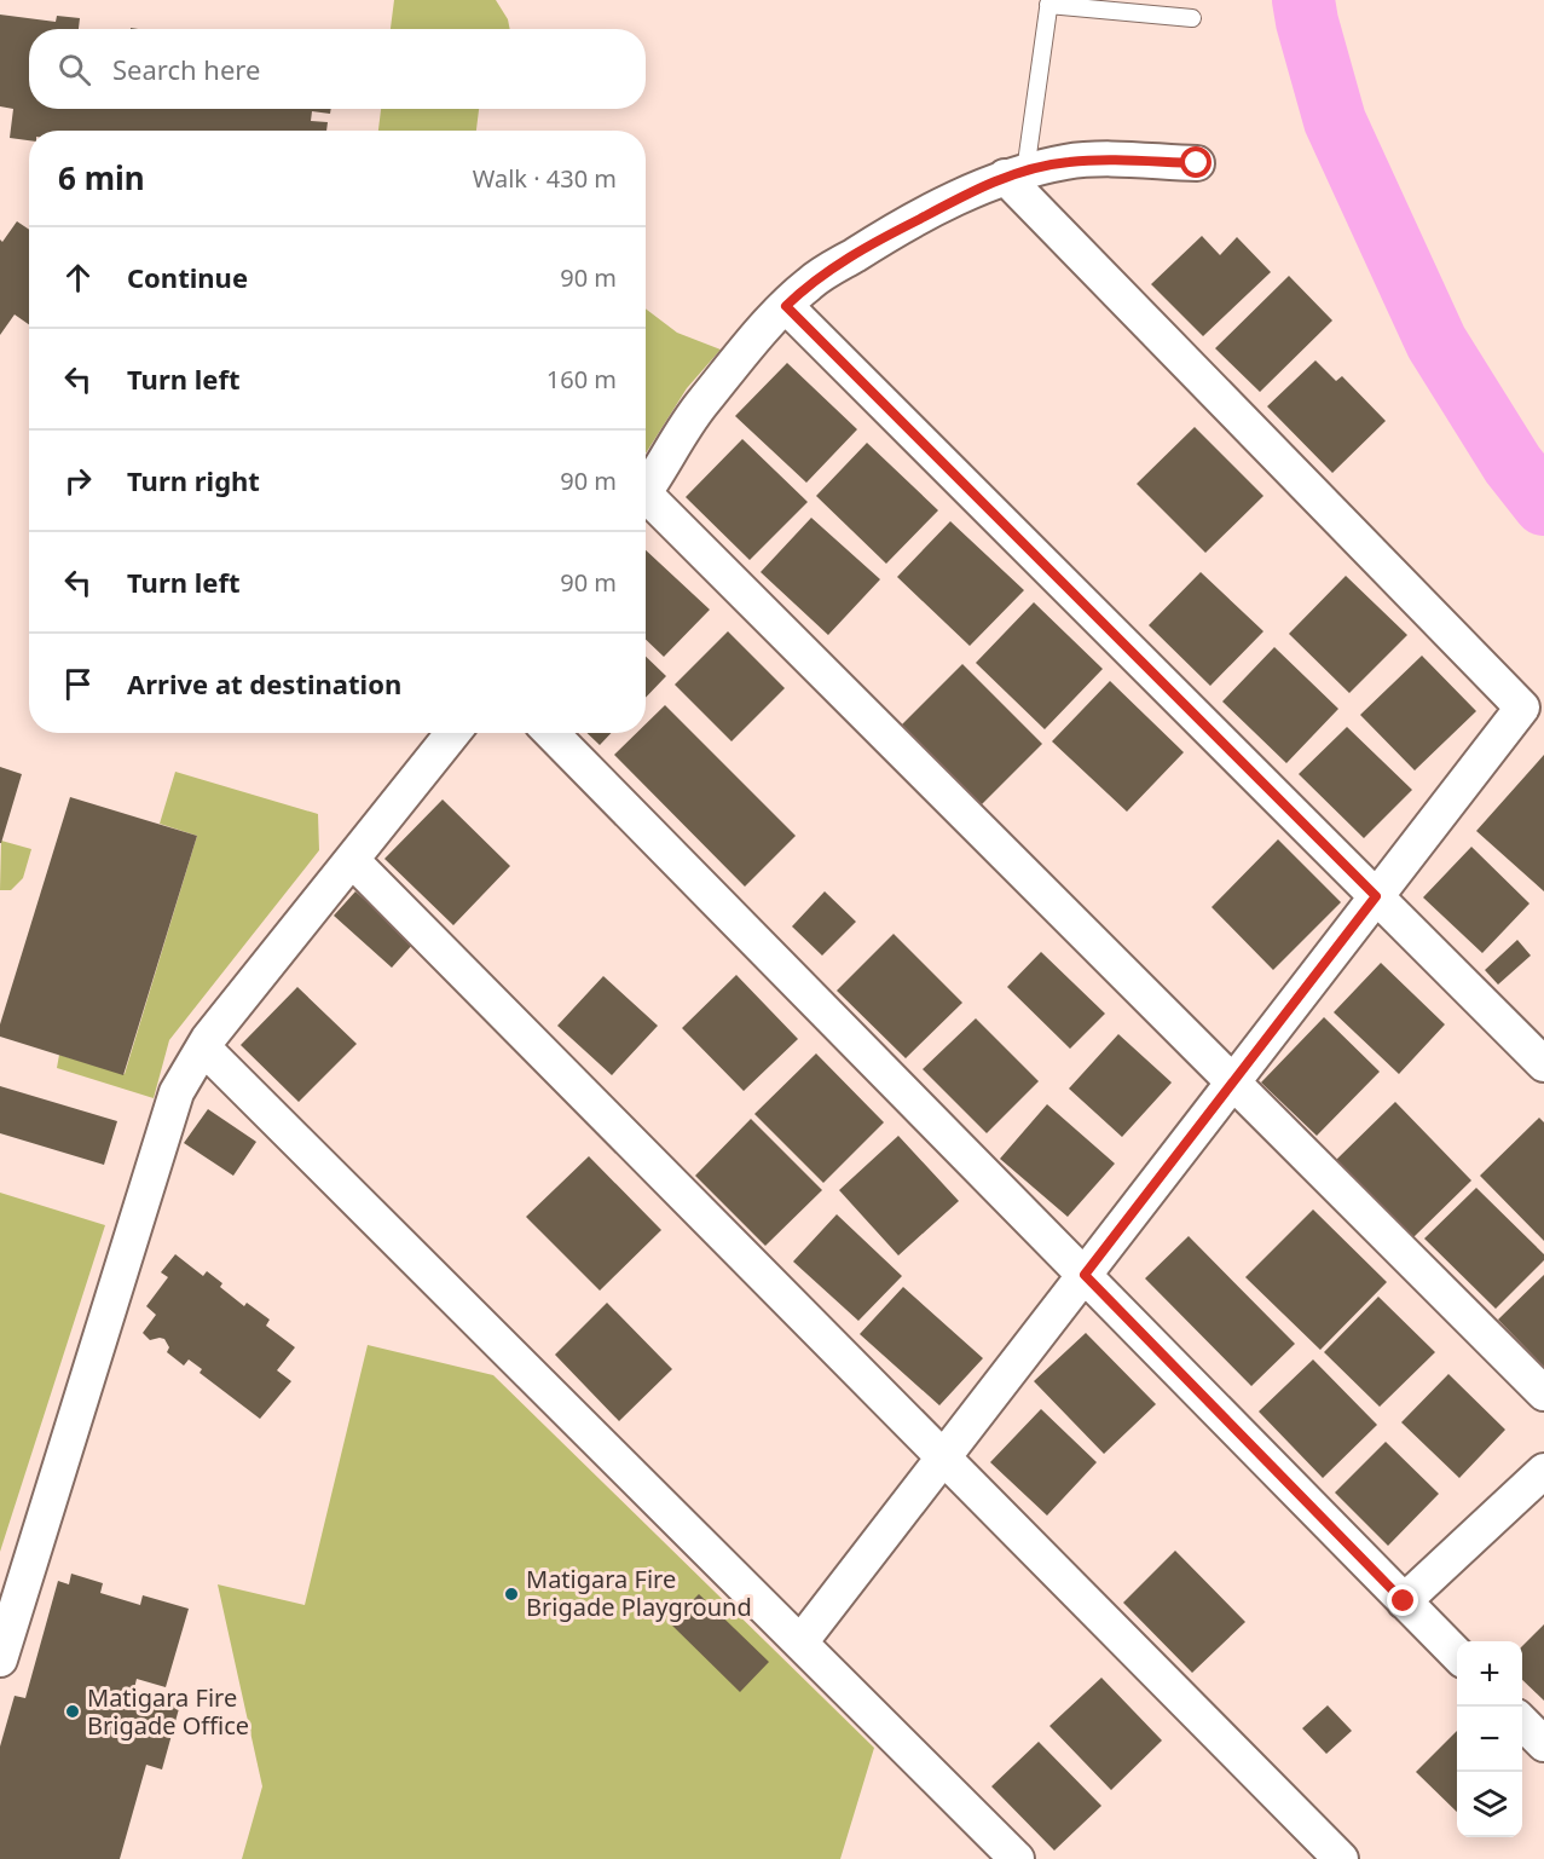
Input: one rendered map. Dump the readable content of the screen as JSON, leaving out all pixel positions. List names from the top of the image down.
{
  "places": ["Matigara Fire Brigade Playground", "Matigara Fire Brigade Office"],
  "page": {
    "search": "Search here",
    "heading": ["6 min", "Walk · 430 m"],
    "list": [
      ["Continue", "90 m"],
      ["Turn left", "160 m"],
      ["Turn right", "90 m"],
      ["Turn left", "90 m"],
      "Arrive at destination"
    ],
    "map_buttons": ["+", "−"]
  }
}
